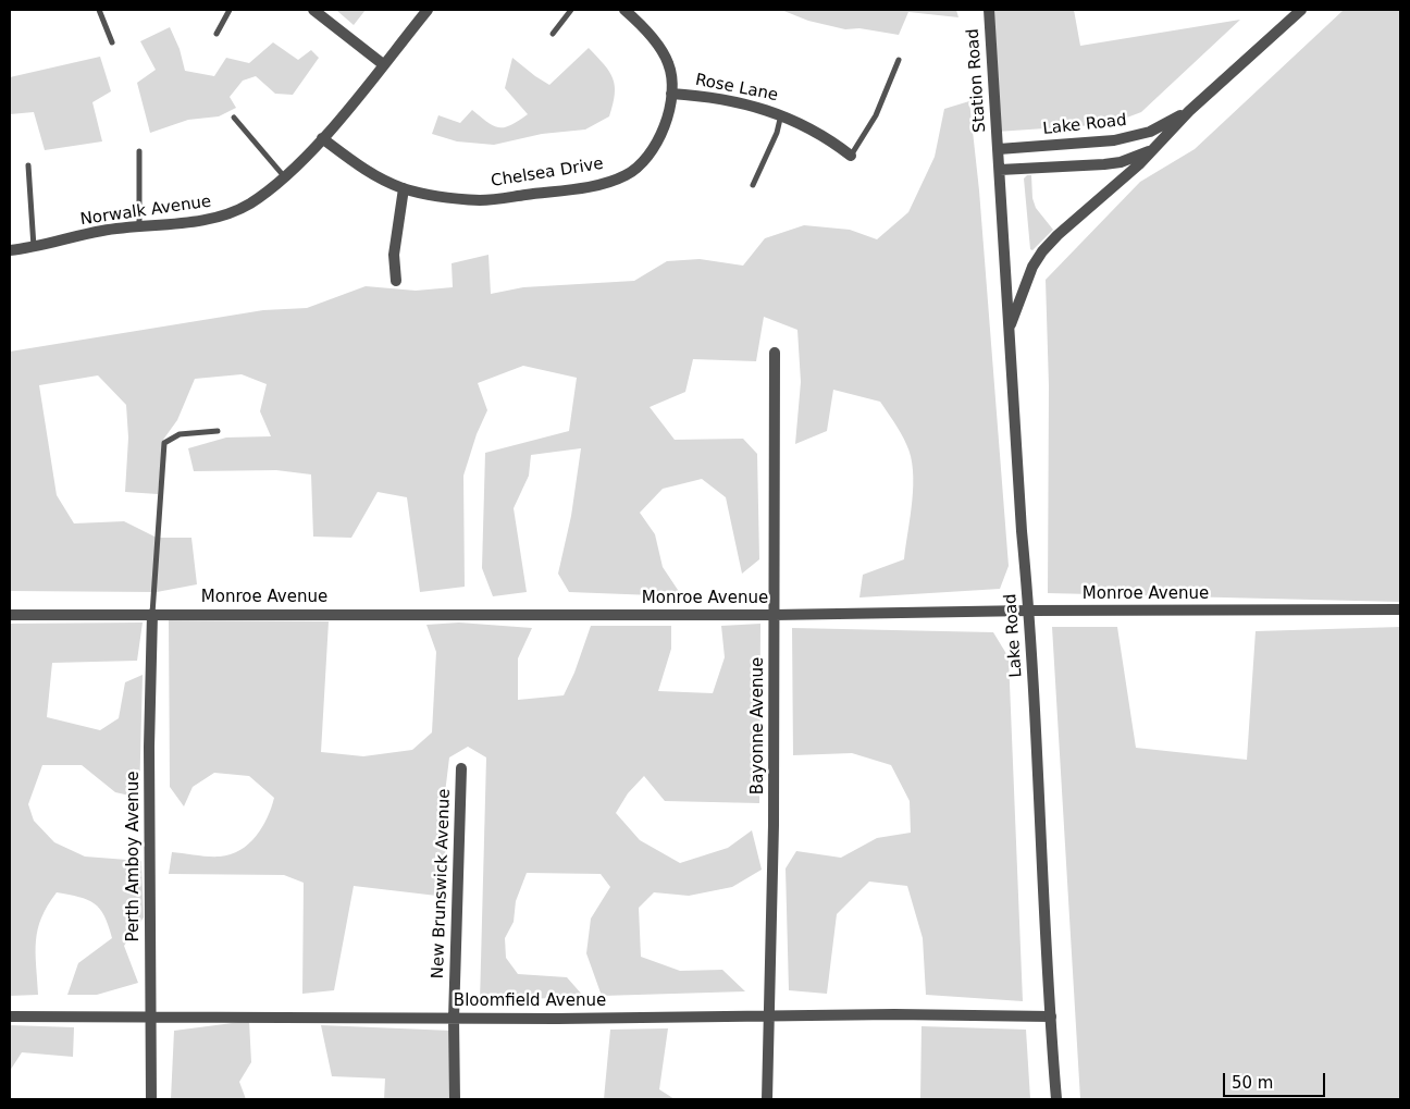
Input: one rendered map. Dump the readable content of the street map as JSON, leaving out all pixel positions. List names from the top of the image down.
{
  "streets": {
    "street": [
      "Station Road",
      "Rose Lane",
      "Lake Road",
      "Chelsea Drive",
      "Norwalk Avenue",
      "Monroe Avenue",
      "Bayonne Avenue",
      "Perth Amboy Avenue",
      "New Brunswick Avenue",
      "Bloomfield Avenue"
    ]
  },
  "crossings": [
    ["Station Road", "Lake Road"],
    ["Rose Lane", "Chelsea Drive"],
    ["Lake Road", "Monroe Avenue"],
    ["Lake Road", "Bloomfield Avenue"],
    ["Chelsea Drive", "Norwalk Avenue"],
    ["Monroe Avenue", "Bayonne Avenue"],
    ["Monroe Avenue", "Perth Amboy Avenue"],
    ["Bayonne Avenue", "Bloomfield Avenue"],
    ["Perth Amboy Avenue", "Bloomfield Avenue"],
    ["New Brunswick Avenue", "Bloomfield Avenue"]
  ],
  "scale_bar": "50 m"
}
